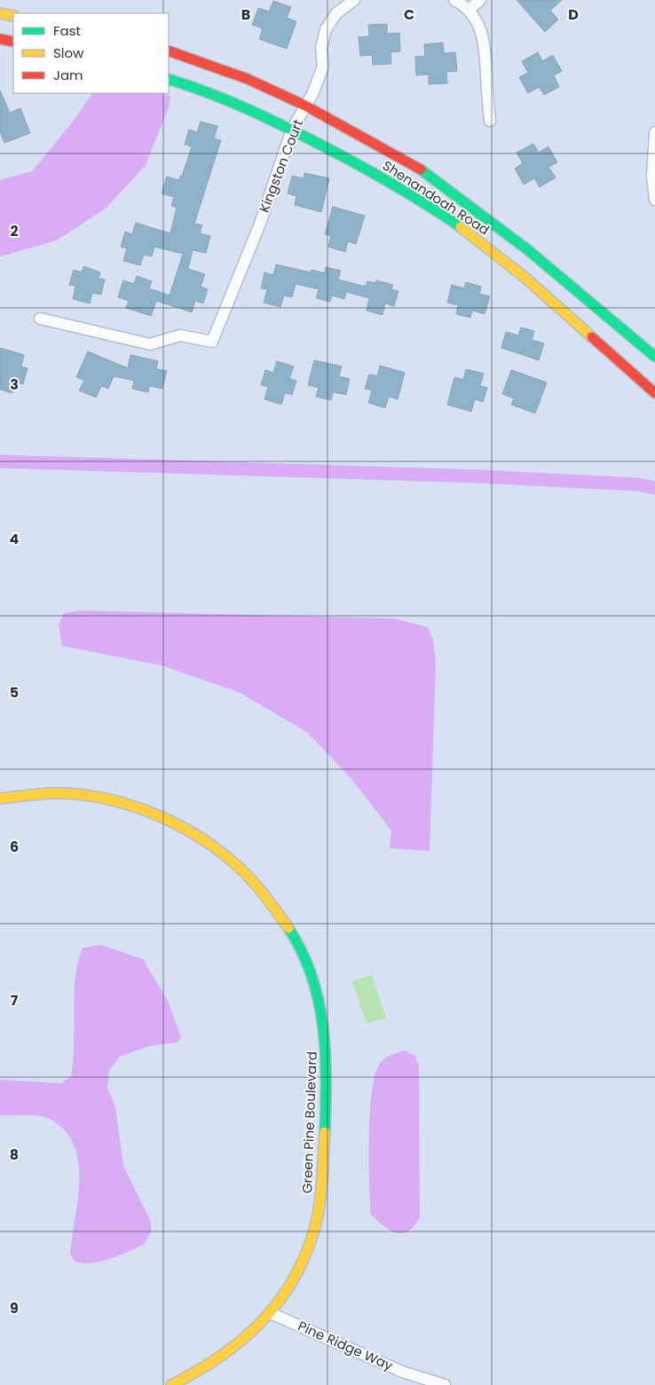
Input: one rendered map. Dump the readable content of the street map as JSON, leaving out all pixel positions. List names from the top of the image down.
{
  "streets": {
    "street": [
      "Kingston Court",
      "Shenandoah Road",
      "Green Pine Boulevard",
      "Pine Ridge Way"
    ]
  },
  "crossings": [
    ["Kingston Court", "Shenandoah Road"],
    ["Green Pine Boulevard", "Pine Ridge Way"]
  ],
  "legend": ["Fast", "Slow", "Jam"],
  "grid": {
    "columns": ["B", "C", "D"],
    "rows": [
      "2",
      "3",
      "4",
      "5",
      "6",
      "7",
      "8",
      "9"
    ]
  }
}
